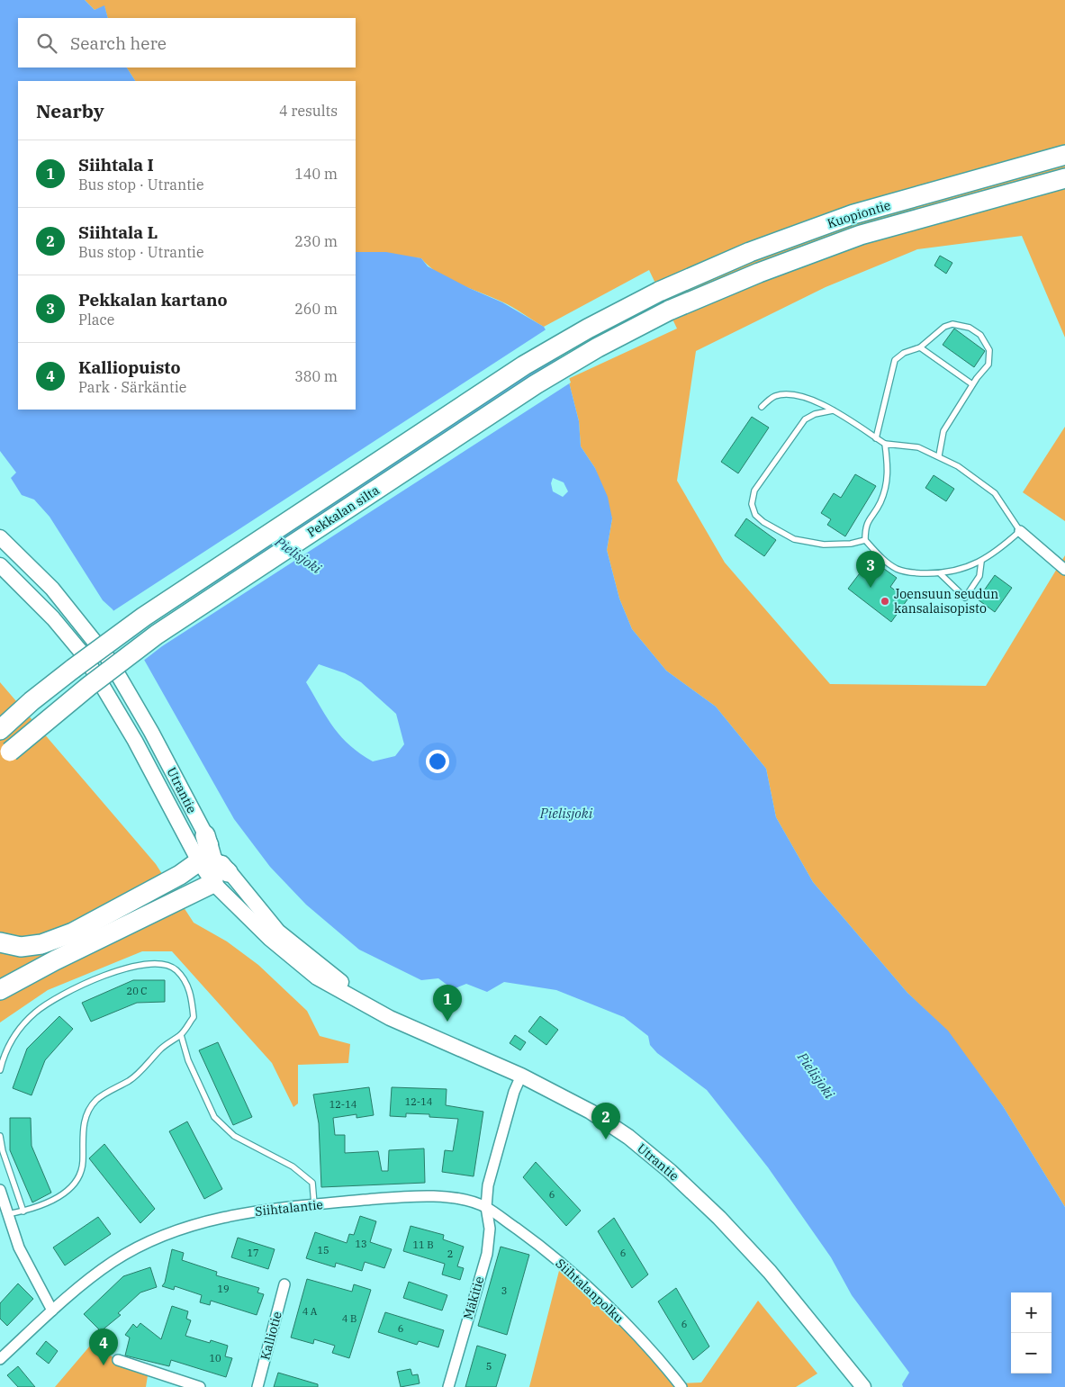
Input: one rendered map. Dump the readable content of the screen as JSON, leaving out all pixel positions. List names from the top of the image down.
{
  "streets": {
    "highway": ["Kuopiontie", "Pekkalan silta"],
    "main road": ["Utrantie"],
    "street": [
      "Siihtalantie",
      "Siihtalanpolku",
      "Mäkitie",
      "Kalliotie"
    ]
  },
  "crossings": [
    ["Kuopiontie", "Pekkalan silta"],
    ["Siihtalantie", "Siihtalanpolku"],
    ["Siihtalantie", "Mäkitie"],
    ["Siihtalanpolku", "Mäkitie"]
  ],
  "water": ["Pielisjoki"],
  "places": ["Joensuun seudun kansalaisopisto"],
  "house_numbers": [
    "20 C",
    "12-14",
    "12-14",
    "6",
    "13",
    "11 B",
    "15",
    "17",
    "6",
    "2",
    "19",
    "3",
    "4 A",
    "4 B",
    "6",
    "6",
    "10",
    "5"
  ],
  "page": {
    "search": "Search here",
    "heading": ["Nearby", "4 results"],
    "list": [
      {
        "mark": "1",
        "name": "Siihtala I",
        "note": "Bus stop · Utrantie",
        "value": "140 m"
      },
      {
        "mark": "2",
        "name": "Siihtala L",
        "note": "Bus stop · Utrantie",
        "value": "230 m"
      },
      {
        "mark": "3",
        "name": "Pekkalan kartano",
        "note": "Place",
        "value": "260 m"
      },
      {
        "mark": "4",
        "name": "Kalliopuisto",
        "note": "Park · Särkäntie",
        "value": "380 m"
      }
    ],
    "pins": [
      "3",
      "1",
      "2",
      "4"
    ],
    "map_buttons": ["+", "−"]
  }
}
